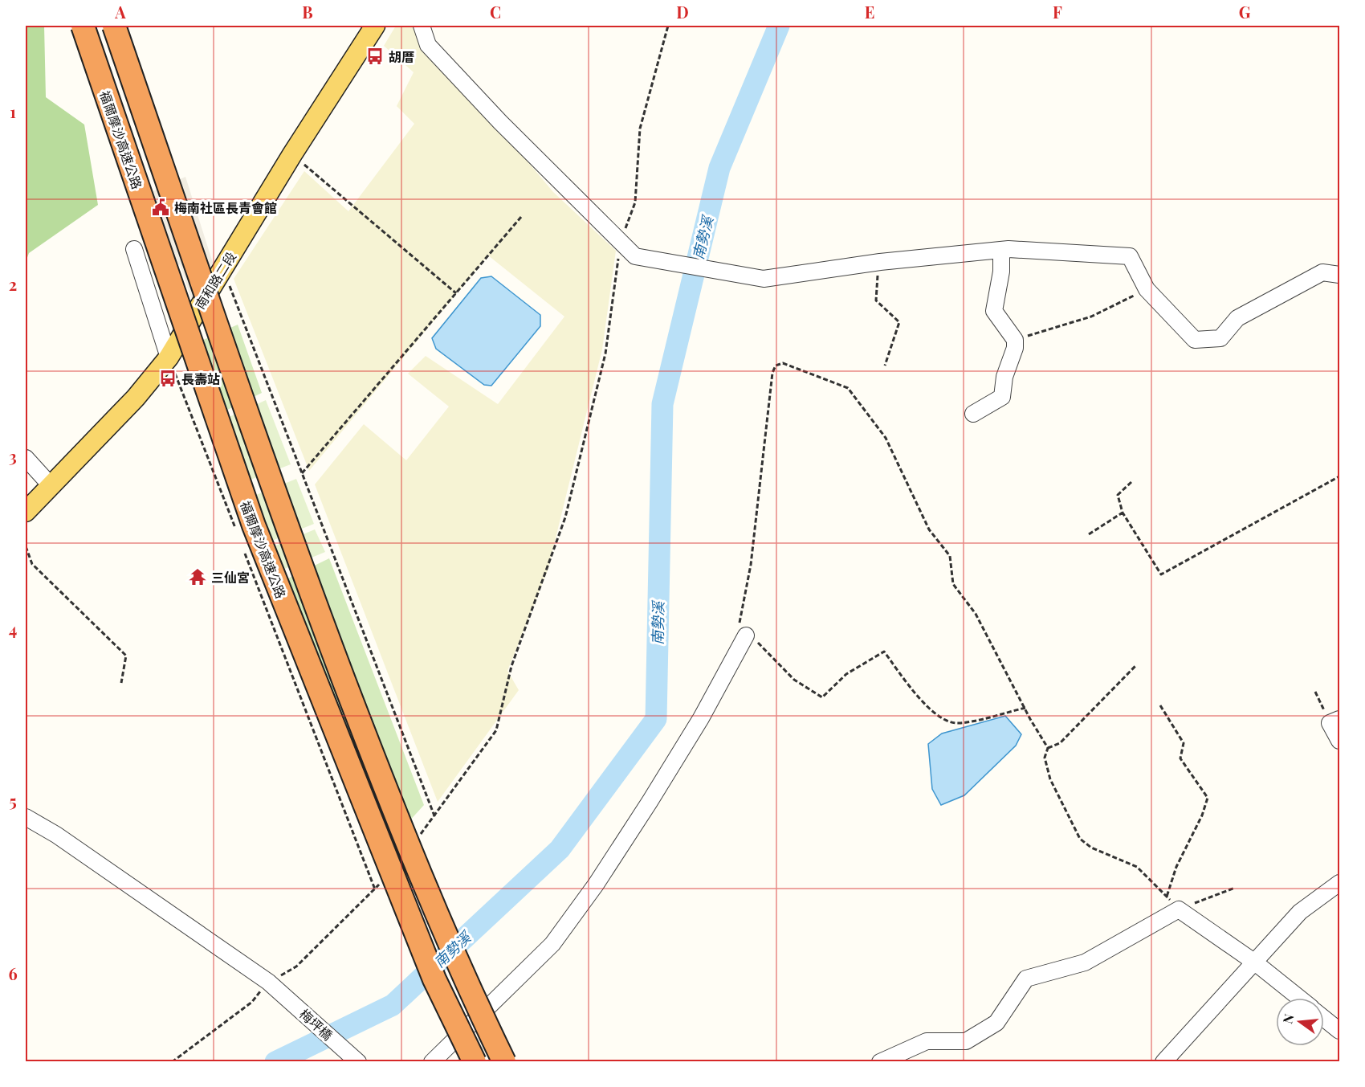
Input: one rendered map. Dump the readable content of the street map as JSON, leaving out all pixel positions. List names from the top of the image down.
{
  "streets": {
    "highway": ["福爾摩沙高速公路"],
    "main road": ["南和路二段"],
    "street": ["梅坪橋"]
  },
  "water": ["南勢溪"],
  "places": {
    "bus stop": ["胡厝", "長壽站"],
    "public building": ["梅南社區長青會館"],
    "temple": ["三仙宮"]
  },
  "north": "left",
  "grid": {
    "columns": [
      "A",
      "B",
      "C",
      "D",
      "E",
      "F",
      "G"
    ],
    "rows": [
      "1",
      "2",
      "3",
      "4",
      "5",
      "6"
    ]
  }
}
